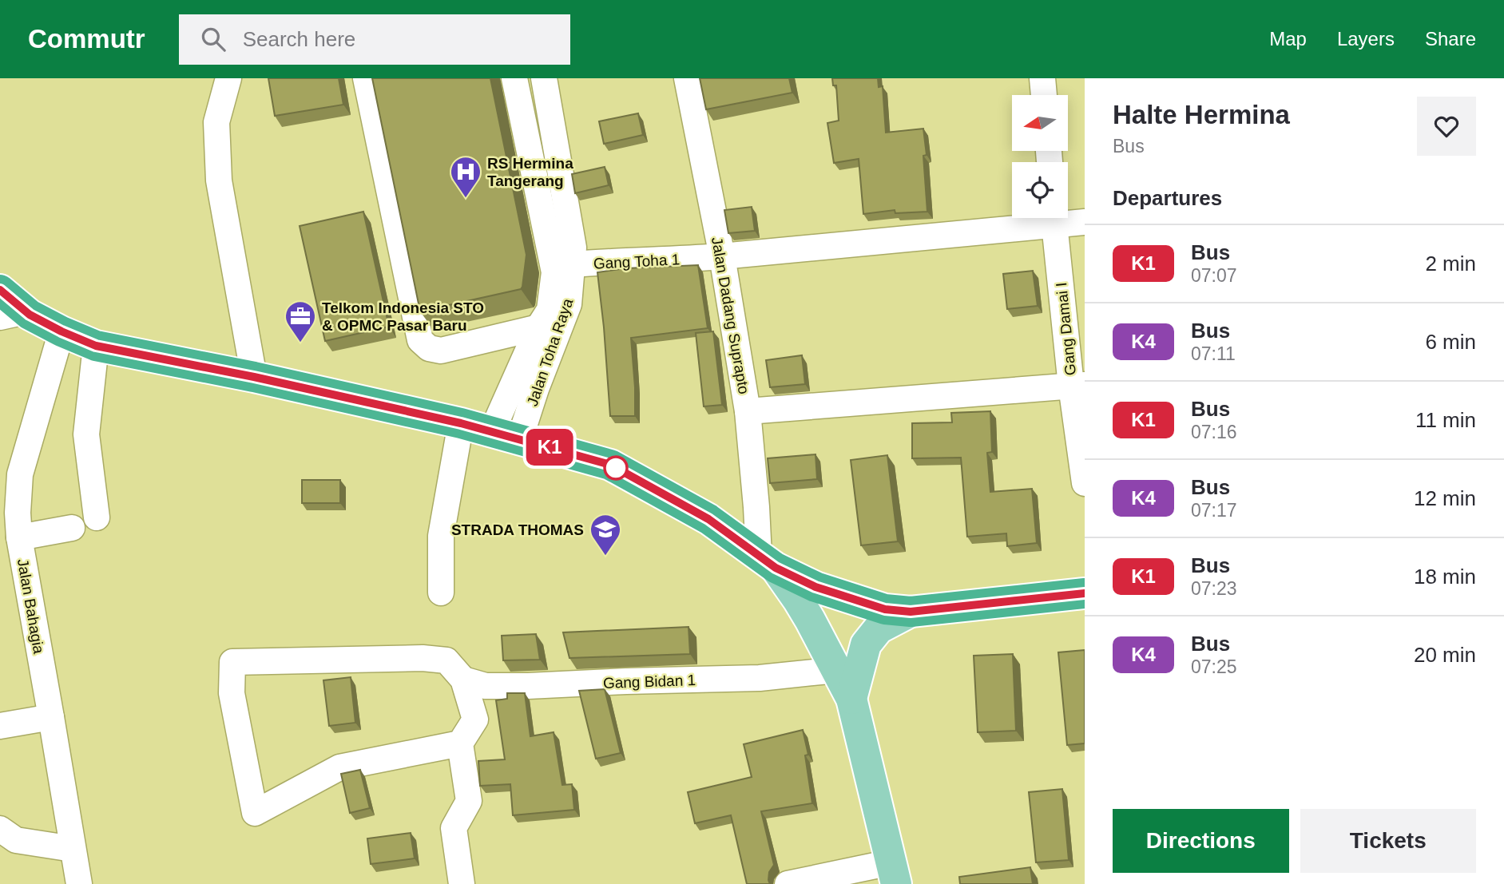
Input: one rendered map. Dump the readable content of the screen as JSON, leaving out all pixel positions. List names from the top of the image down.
{
  "streets": {
    "street": [
      "Gang Toha 1",
      "Jalan Dadang Suprapto",
      "Gang Damai I",
      "Jalan Toha Raya",
      "Jalan Bahagia",
      "Gang Bidan 1"
    ]
  },
  "crossings": [
    ["Gang Toha 1", "Jalan Dadang Suprapto"],
    ["Gang Toha 1", "Jalan Toha Raya"]
  ],
  "places": {
    "hospital": ["RS Hermina Tangerang"],
    "office": ["Telkom Indonesia STO & OPMC Pasar Baru"],
    "school or university": ["STRADA THOMAS"]
  },
  "lines": ["bus line K1"],
  "north": "left",
  "page": {
    "header": "Commutr",
    "search": "Search here",
    "nav": ["Map", "Layers", "Share"],
    "on_map": "K1",
    "heading": [
      ["Halte Hermina", "Bus"],
      "Departures"
    ],
    "list": [
      {
        "mark": "K1",
        "name": "Bus",
        "note": "07:07",
        "value": "2 min"
      },
      {
        "mark": "K4",
        "name": "Bus",
        "note": "07:11",
        "value": "6 min"
      },
      {
        "mark": "K1",
        "name": "Bus",
        "note": "07:16",
        "value": "11 min"
      },
      {
        "mark": "K4",
        "name": "Bus",
        "note": "07:17",
        "value": "12 min"
      },
      {
        "mark": "K1",
        "name": "Bus",
        "note": "07:23",
        "value": "18 min"
      },
      {
        "mark": "K4",
        "name": "Bus",
        "note": "07:25",
        "value": "20 min"
      }
    ],
    "buttons": ["Directions", "Tickets"]
  }
}
